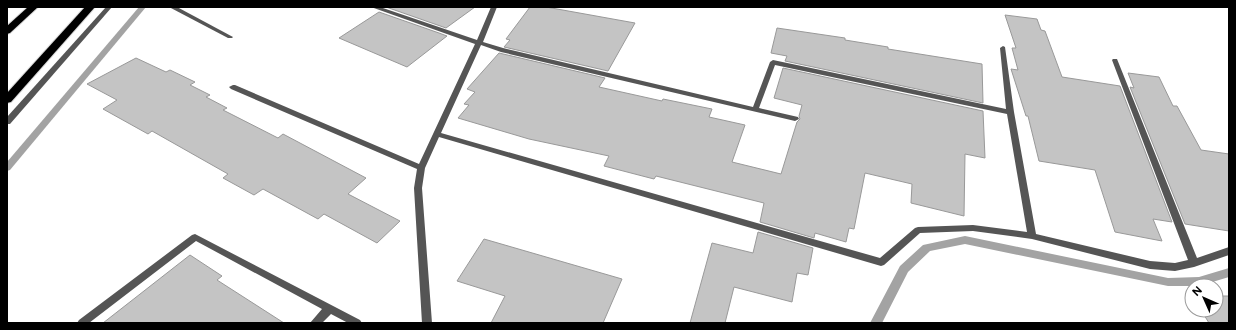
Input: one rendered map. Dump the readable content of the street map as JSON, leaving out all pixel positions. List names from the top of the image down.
{
  "north": "top left"
}
